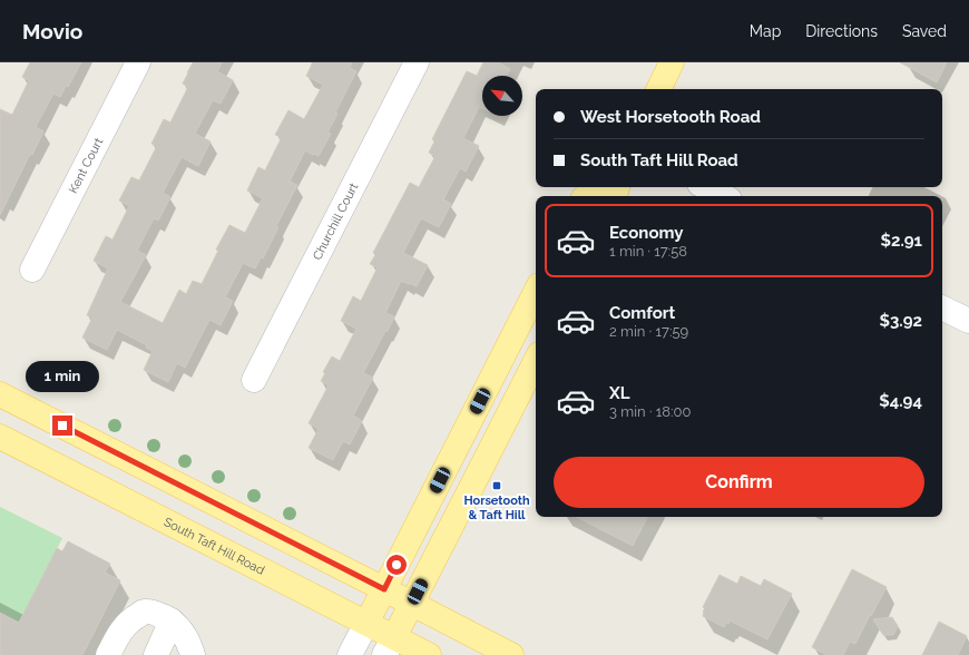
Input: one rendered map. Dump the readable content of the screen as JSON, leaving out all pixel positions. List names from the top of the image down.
{
  "streets": {
    "main road": ["South Taft Hill Road"],
    "street": ["Kent Court", "Churchill Court"]
  },
  "places": {
    "transit": ["Horsetooth & Taft Hill"]
  },
  "north": "top left",
  "page": {
    "header": "Movio",
    "nav": ["Map", "Directions", "Saved"],
    "banner": ["West Horsetooth Road", "South Taft Hill Road"],
    "list": [
      {
        "name": "Economy",
        "note": "1 min · 17:58",
        "value": "$2.91"
      },
      {
        "name": "Comfort",
        "note": "2 min · 17:59",
        "value": "$3.92"
      },
      {
        "name": "XL",
        "note": "3 min · 18:00",
        "value": "$4.94"
      }
    ],
    "bubble": "1 min",
    "buttons": "Confirm"
  }
}
